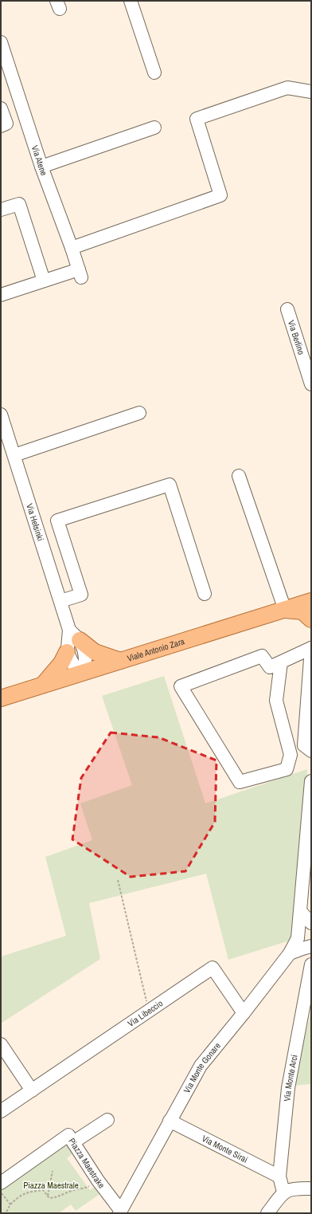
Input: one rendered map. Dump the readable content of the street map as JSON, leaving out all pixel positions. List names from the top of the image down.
{
  "streets": {
    "main road": ["Viale Antonio Zara"],
    "street": [
      "Via Atene",
      "Via Berlino",
      "Via Helsinki",
      "Via Libeccio",
      "Via Monte Gonare",
      "Via Monte Arci",
      "Via Monte Sirai",
      "Piazza Maestrake"
    ]
  },
  "crossings": [
    ["Via Helsinki", "Viale Antonio Zara"],
    ["Via Libeccio", "Via Monte Gonare"],
    ["Via Monte Gonare", "Via Monte Sirai"],
    ["Via Monte Gonare", "Piazza Maestrake"],
    ["Via Monte Arci", "Via Monte Sirai"]
  ],
  "parks": ["Piazza Maestrale"]
}
